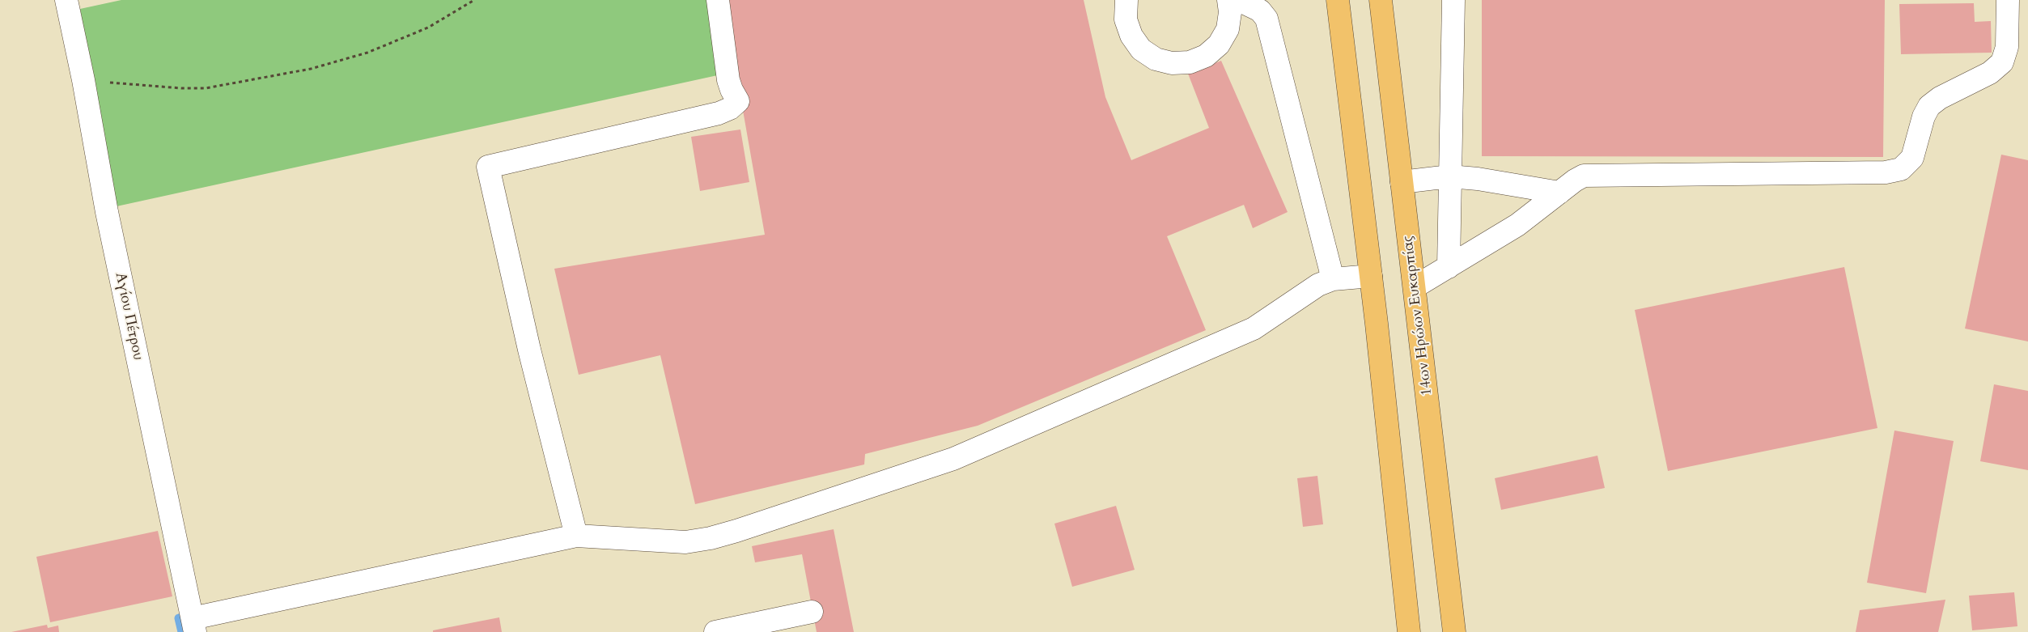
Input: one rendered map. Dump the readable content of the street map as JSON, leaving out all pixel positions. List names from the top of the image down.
{
  "streets": {
    "main road": ["14ων Ηρώων Ευκαρπίας"],
    "street": ["Αγίου Πέτρου"]
  }
}
